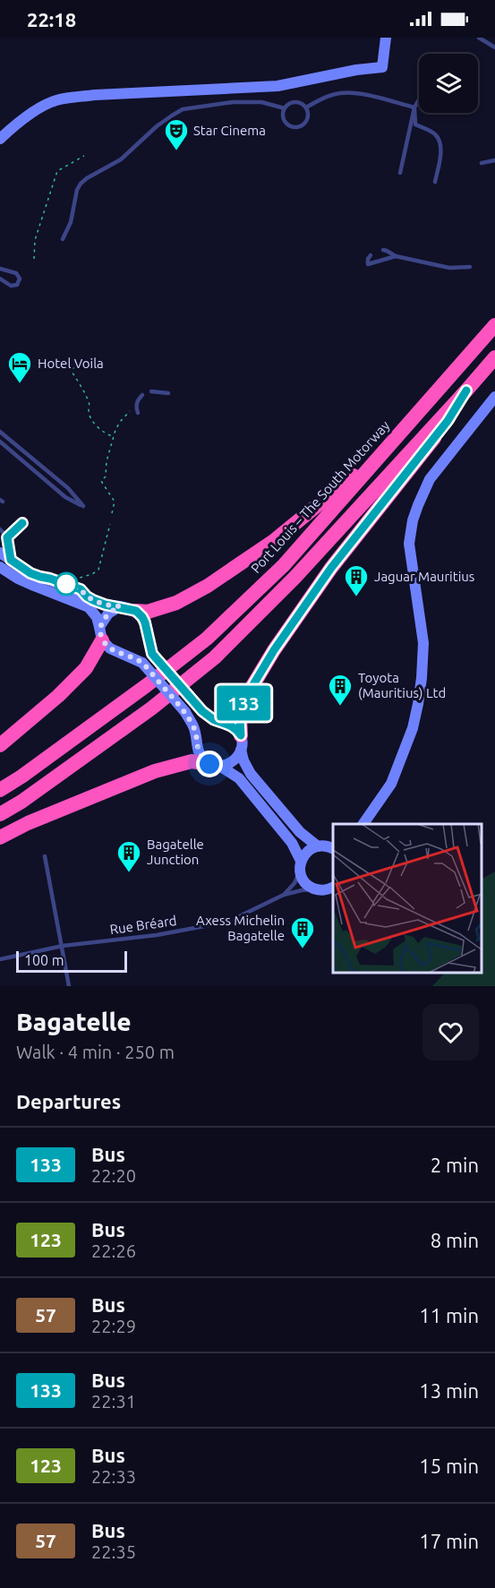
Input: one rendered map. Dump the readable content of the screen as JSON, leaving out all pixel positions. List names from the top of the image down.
{
  "streets": {
    "highway": ["Port Louis – The South Motorway"],
    "lane": ["Rue Bréard"]
  },
  "places": {
    "theatre": ["Star Cinema"],
    "hotel": ["Hotel Voila"],
    "building": [
      "Jaguar Mauritius",
      "Toyota (Mauritius) Ltd",
      "Bagatelle Junction",
      "Axess Michelin Bagatelle"
    ]
  },
  "lines": ["bus line 133"],
  "scale_bar": "100 m",
  "page": {
    "status": "22:18",
    "on_map": "133",
    "scale": "100 m",
    "heading": [
      ["Bagatelle", "Walk · 4 min · 250 m"],
      "Departures"
    ],
    "list": [
      {
        "mark": "133",
        "name": "Bus",
        "note": "22:20",
        "value": "2 min"
      },
      {
        "mark": "123",
        "name": "Bus",
        "note": "22:26",
        "value": "8 min"
      },
      {
        "mark": "57",
        "name": "Bus",
        "note": "22:29",
        "value": "11 min"
      },
      {
        "mark": "133",
        "name": "Bus",
        "note": "22:31",
        "value": "13 min"
      },
      {
        "mark": "123",
        "name": "Bus",
        "note": "22:33",
        "value": "15 min"
      },
      {
        "mark": "57",
        "name": "Bus",
        "note": "22:35",
        "value": "17 min"
      }
    ]
  }
}
